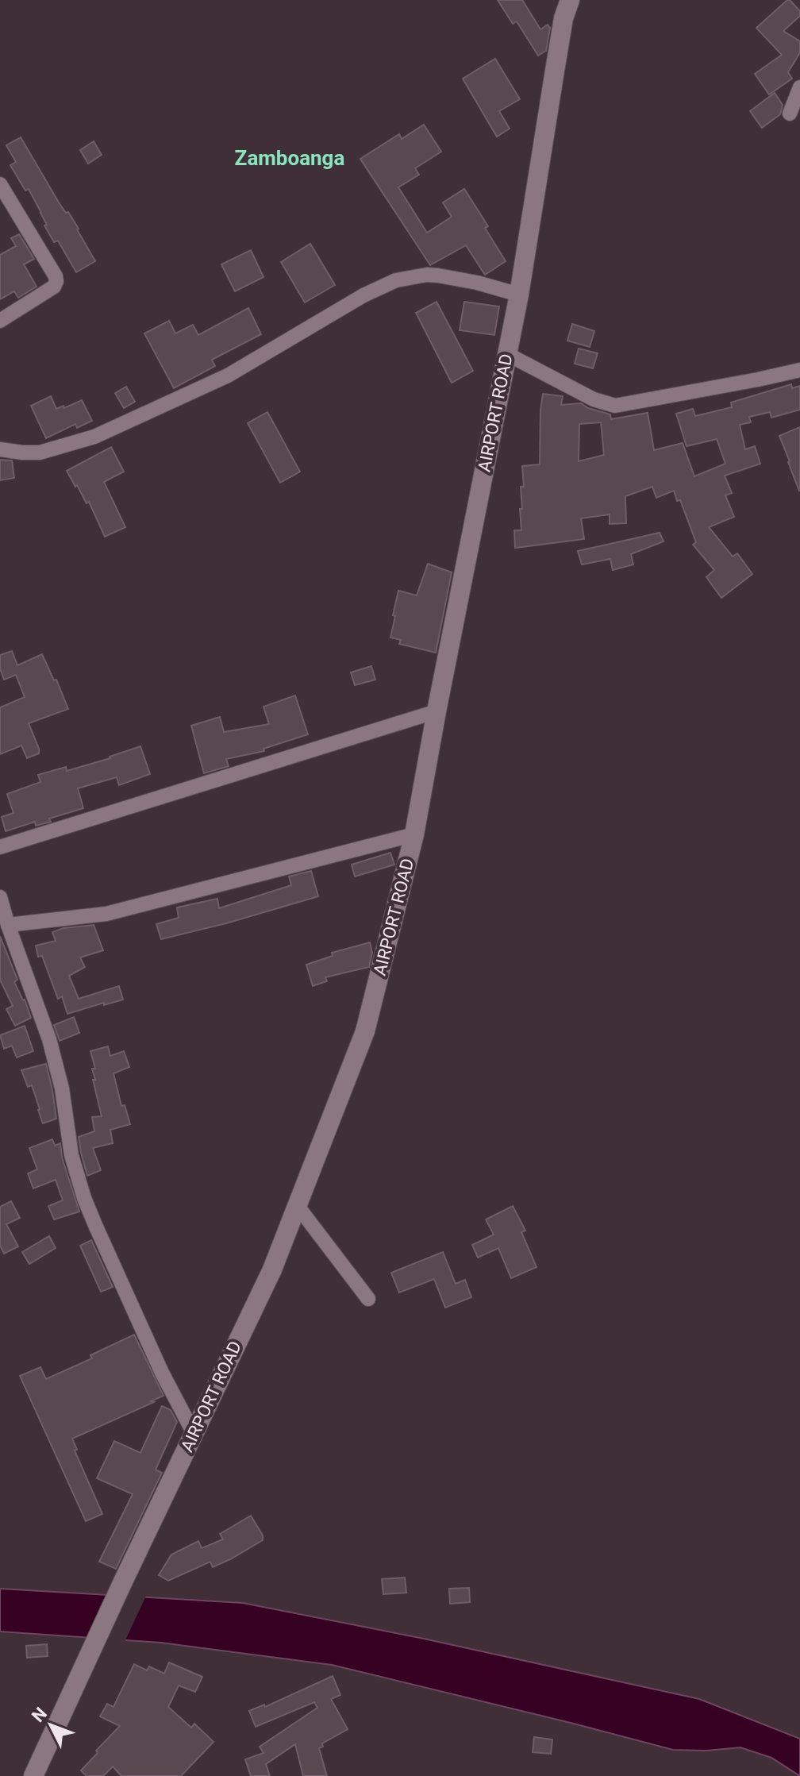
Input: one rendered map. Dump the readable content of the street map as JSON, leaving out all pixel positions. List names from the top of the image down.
{
  "streets": {
    "main road": ["AIRPORT ROAD"]
  },
  "districts": ["Zamboanga"],
  "north": "top left"
}
